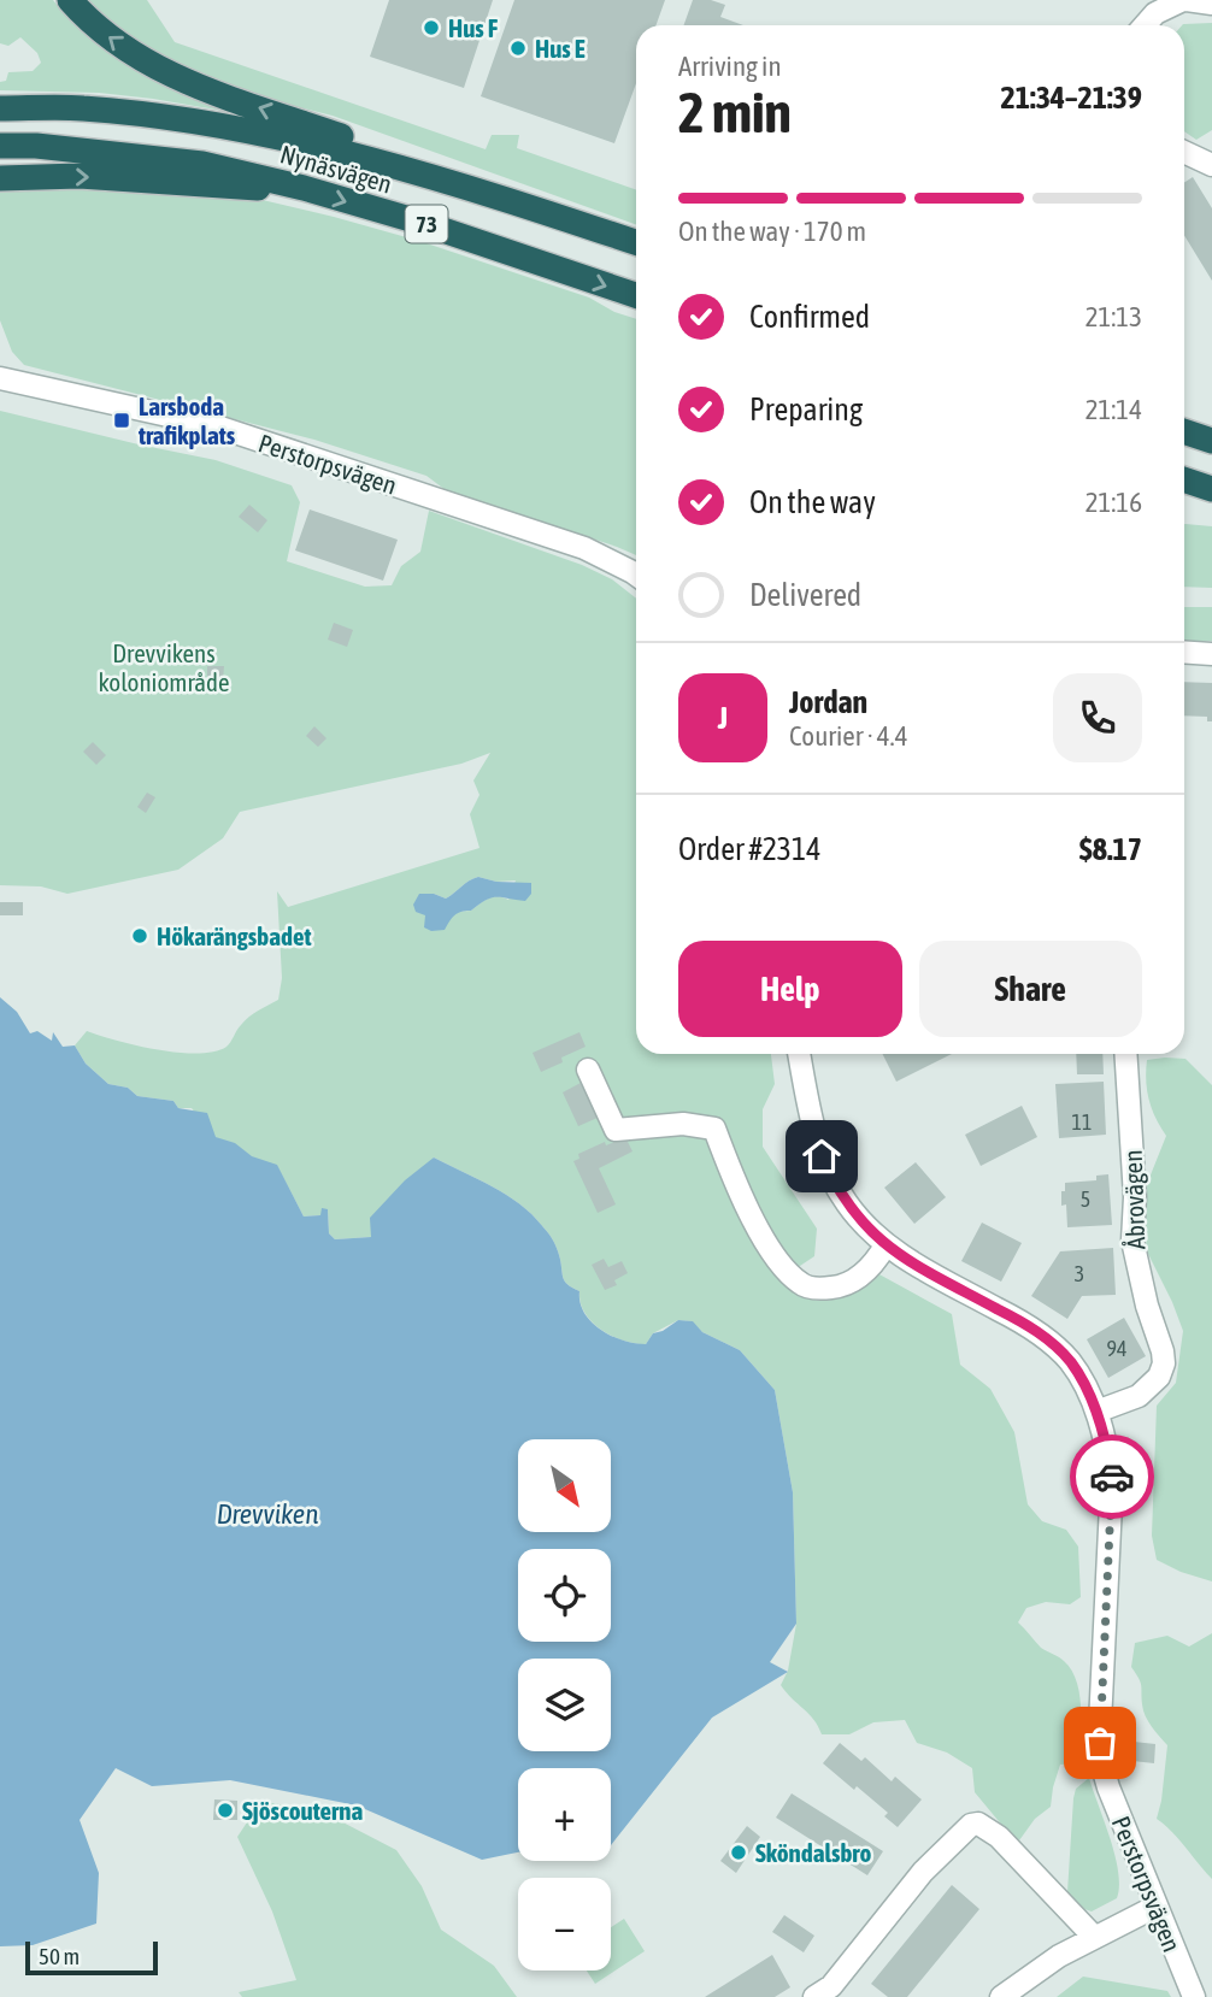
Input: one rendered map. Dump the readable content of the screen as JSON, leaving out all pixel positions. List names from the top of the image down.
{
  "streets": {
    "highway": ["Nynäsvägen", "73"],
    "street": ["Perstorpsvägen", "Åbrovägen"]
  },
  "crossings": [
    ["Perstorpsvägen", "Åbrovägen"]
  ],
  "water": ["Drevviken"],
  "parks": ["Drevvikens koloniområde"],
  "places": {
    "other": [
      "Hus F",
      "Hus E",
      "Hökarängsbadet",
      "Sjöscouterna",
      "Sköndalsbro"
    ],
    "transit": ["Larsboda trafikplats"]
  },
  "house_numbers": [
    "11",
    "5",
    "3",
    "94"
  ],
  "scale_bar": "50 m",
  "north": "bottom right",
  "page": {
    "heading": ["2 min", "Arriving in", "21:34–21:39"],
    "panel": [
      "Jordan",
      "Courier · 4.4",
      "Order #2314",
      "$8.17"
    ],
    "bar": "On the way · 170 m",
    "list": [
      ["Confirmed", "21:13"],
      ["Preparing", "21:14"],
      ["On the way", "21:16"],
      "Delivered"
    ],
    "round": "J",
    "buttons": ["Help", "Share"],
    "map_buttons": ["+", "−"],
    "scale": "50 m"
  }
}
